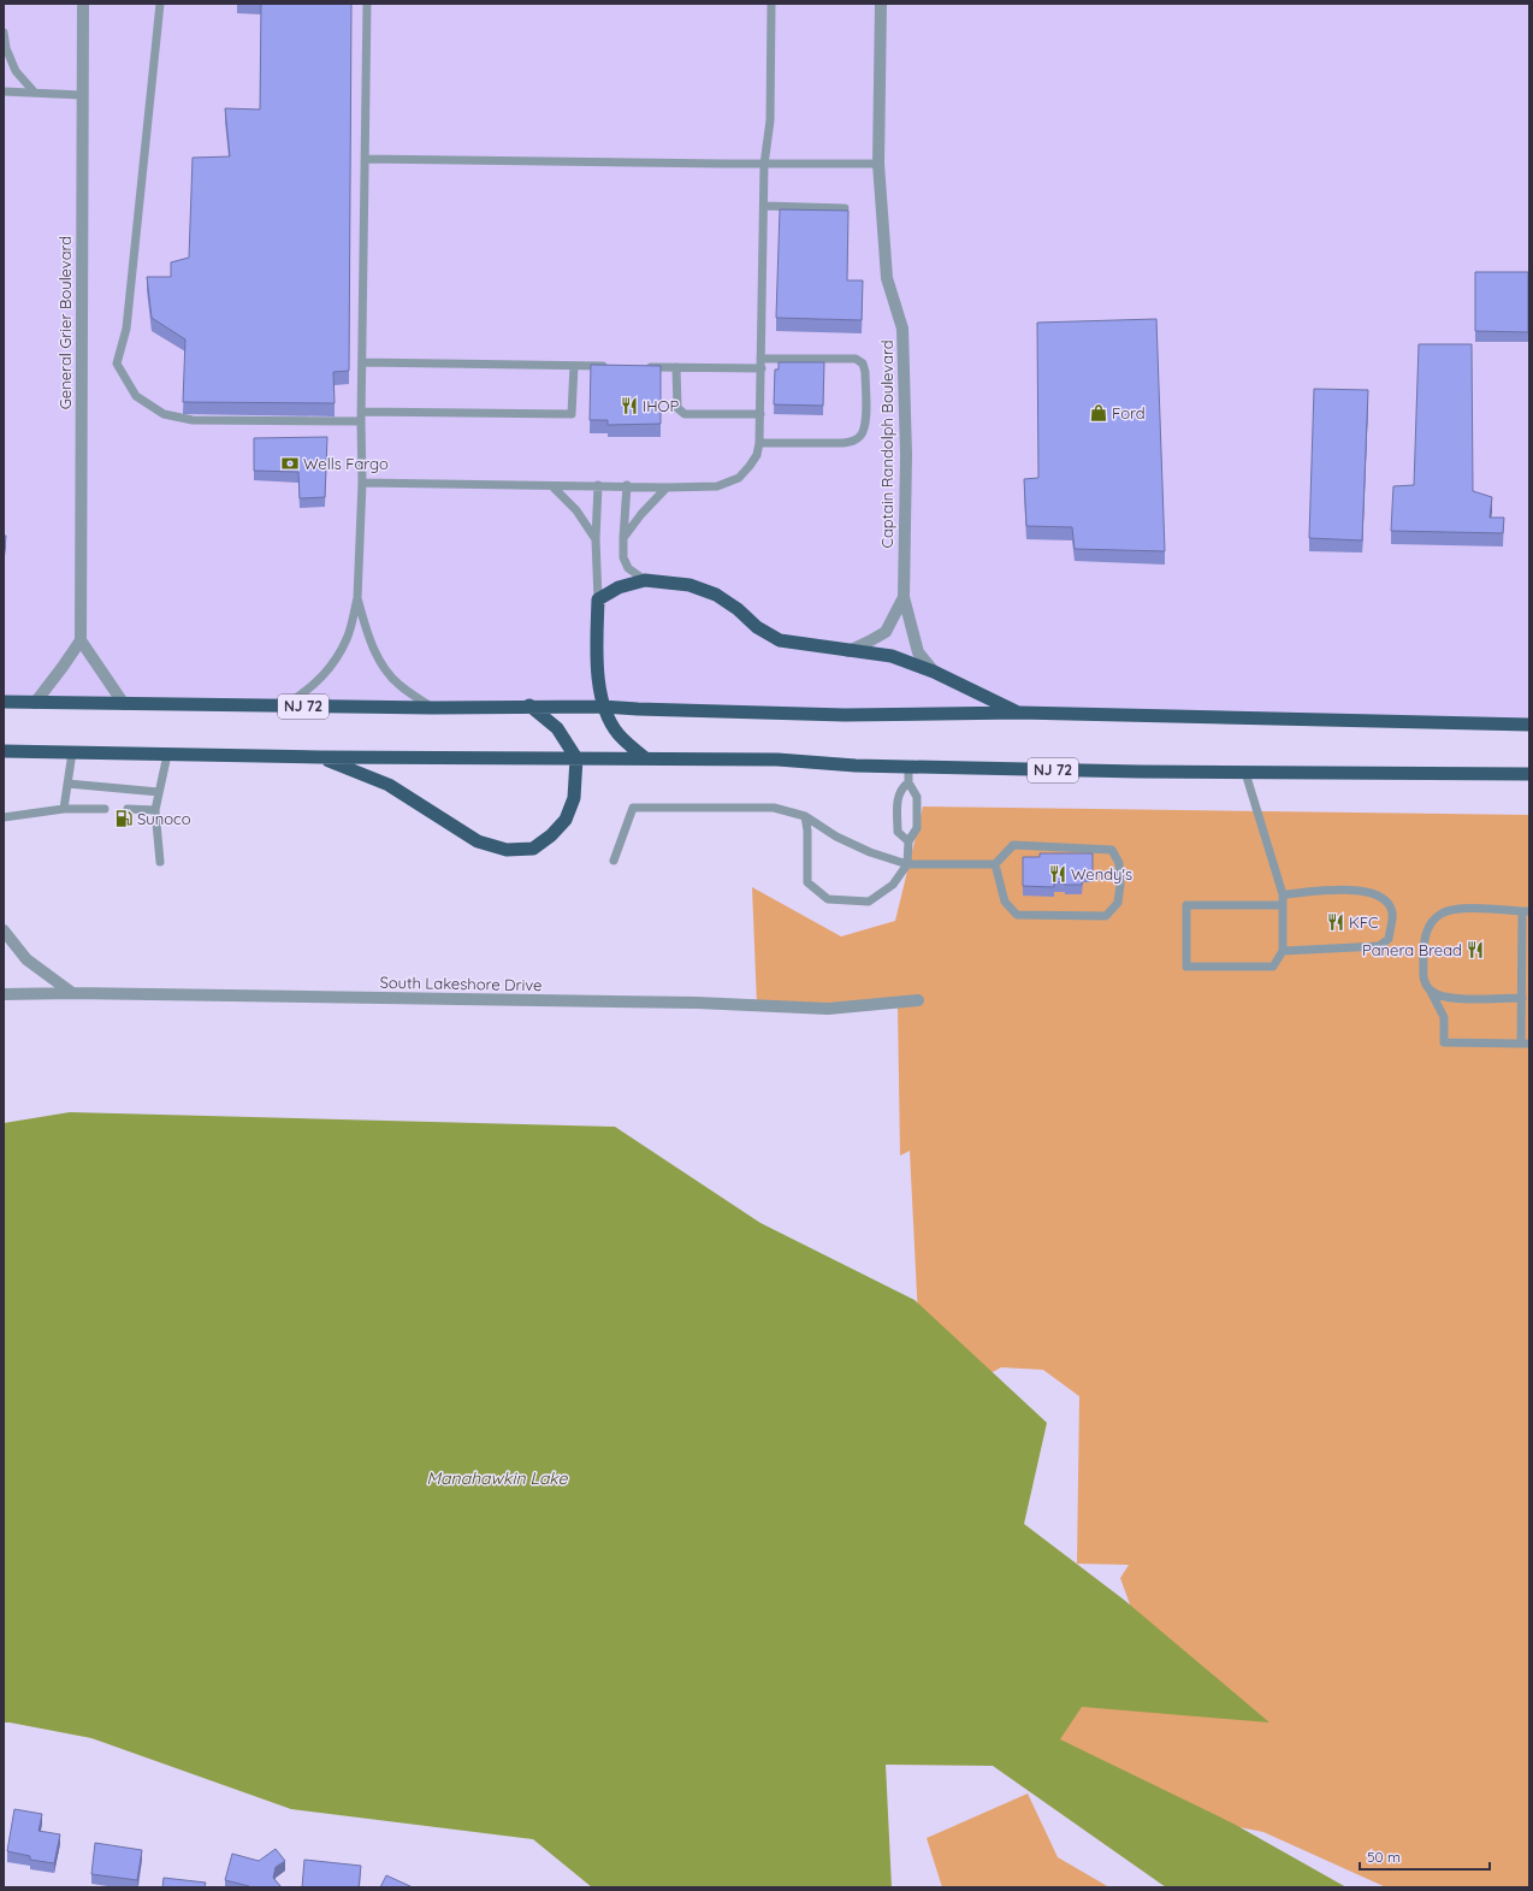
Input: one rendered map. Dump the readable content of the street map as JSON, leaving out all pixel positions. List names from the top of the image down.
{
  "streets": {
    "highway": ["NJ 72"],
    "street": ["General Grier Boulevard", "Captain Randolph Boulevard", "South Lakeshore Drive"]
  },
  "water": ["Manahawkin Lake"],
  "places": {
    "restaurant": [
      "IHOP",
      "Wendy's",
      "KFC",
      "Panera Bread"
    ],
    "shop": ["Ford"],
    "bank": ["Wells Fargo"],
    "fuel station": ["Sunoco"]
  },
  "scale_bar": "50 m"
}
